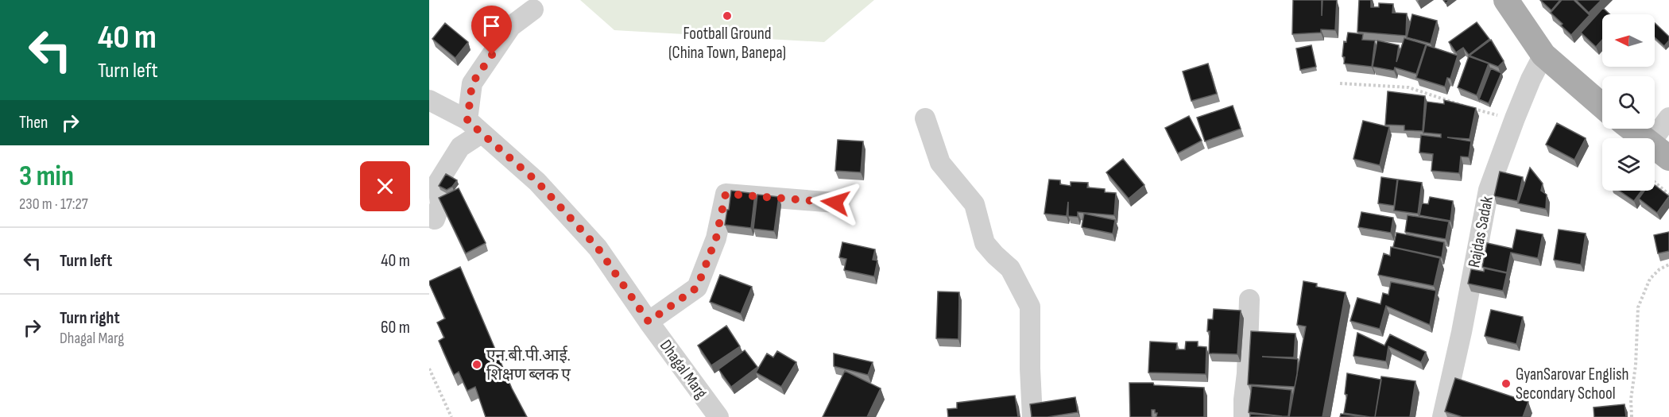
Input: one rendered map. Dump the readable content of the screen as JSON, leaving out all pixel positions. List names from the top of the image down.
{
  "streets": {
    "street": ["Rajdas Sadak", "Dhagal Marg"]
  },
  "places": ["Football Ground (China Town, Banepa)", "एन.बी.पी.आई. शिक्षण ब्लक ए", "GyanSarovar English Secondary School"],
  "north": "left",
  "page": {
    "turn": ["40 m", "Turn left"],
    "then": "Then",
    "heading": ["3 min", "230 m · 17:27"],
    "list": [
      {
        "name": "Turn left",
        "value": "40 m"
      },
      {
        "name": "Turn right",
        "note": "Dhagal Marg",
        "value": "60 m"
      }
    ]
  }
}
